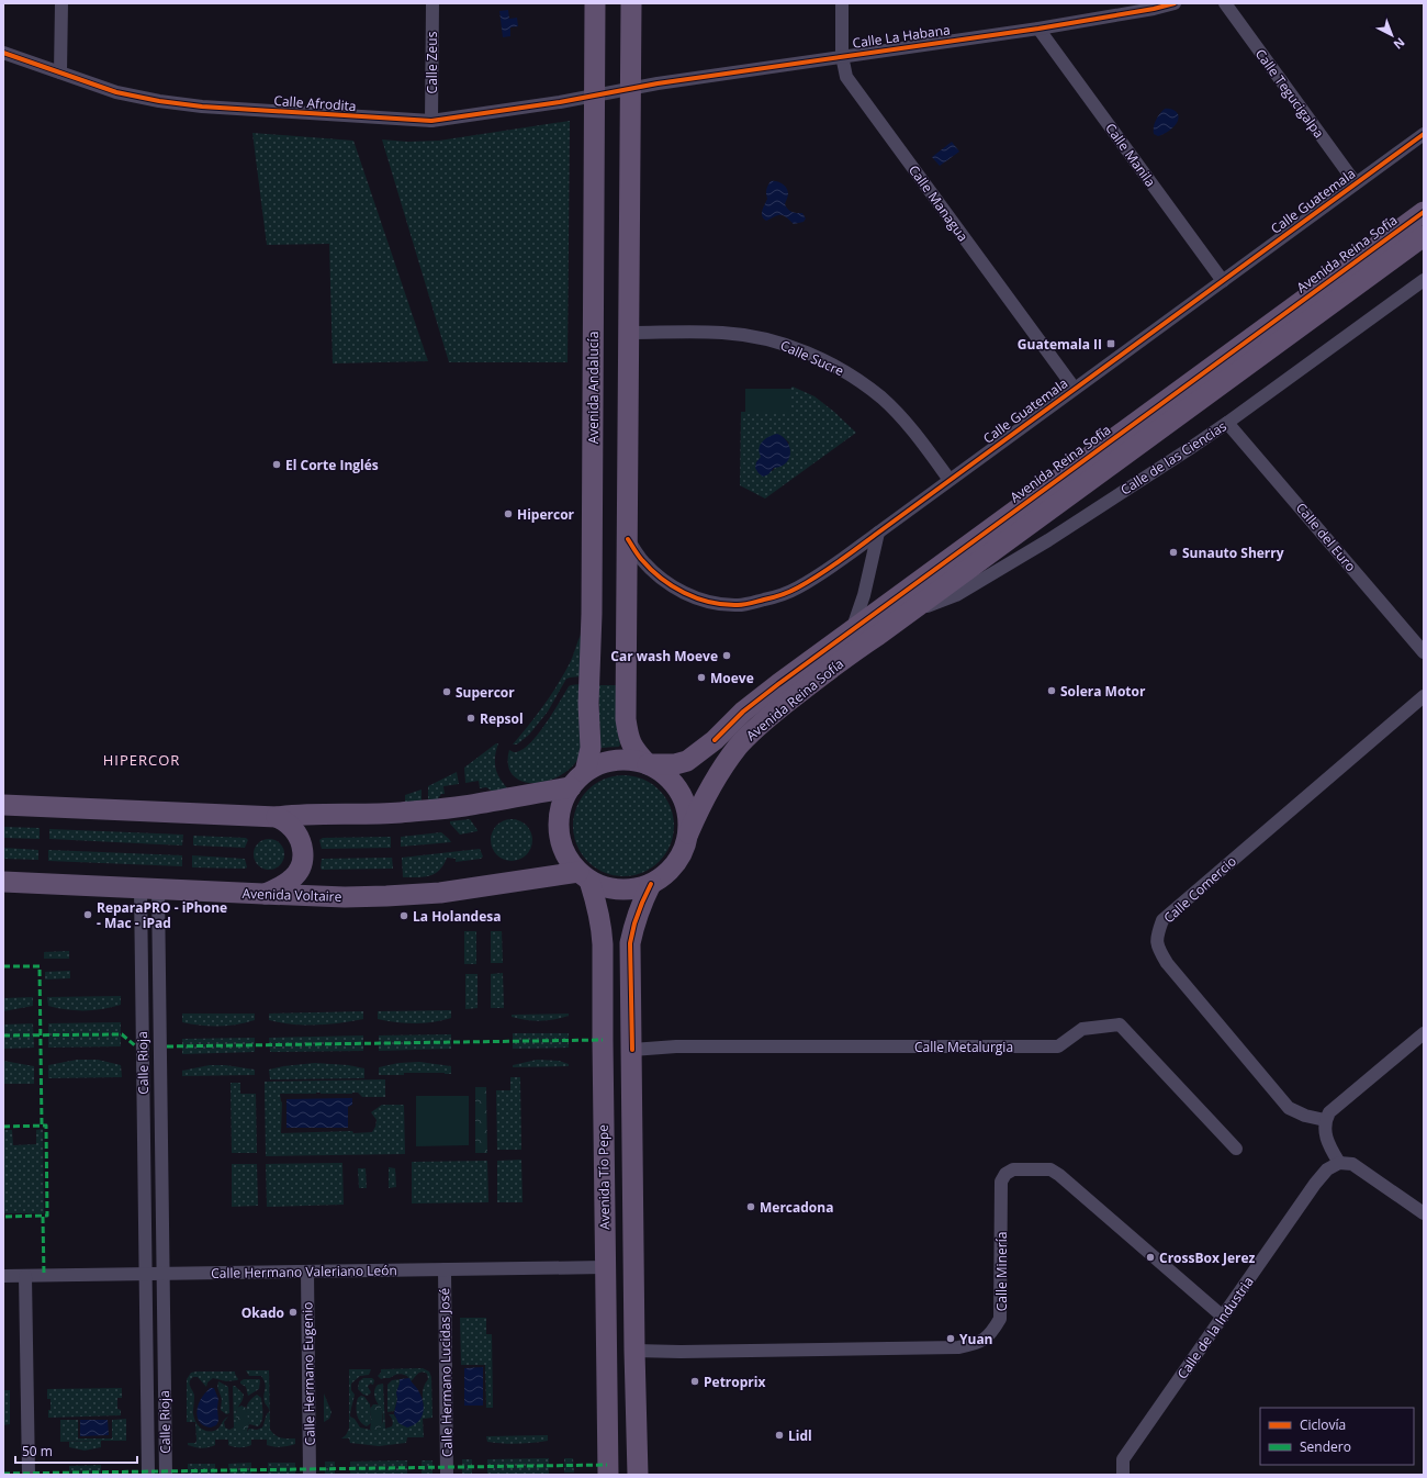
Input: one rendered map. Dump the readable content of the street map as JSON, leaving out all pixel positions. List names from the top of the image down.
{
  "streets": {
    "main road": [
      "Avenida Reina Sofía",
      "Avenida Andalucía",
      "Avenida Voltaire",
      "Avenida Tío Pepe"
    ],
    "street": [
      "Calle La Habana",
      "Calle Zeus",
      "Calle Tegucigalpa",
      "Calle Afrodita",
      "Calle Manila",
      "Calle Guatemala",
      "Calle Managua",
      "Calle Sucre",
      "Calle de las Ciencias",
      "Calle del Euro",
      "Calle Comercio",
      "Calle Metalurgia",
      "Calle Rioja",
      "Calle Hermano Valeriano León",
      "Calle Minería",
      "Calle de la Industria",
      "Calle Hermano Lucidas José",
      "Calle Hermano Eugenio"
    ]
  },
  "crossings": [
    ["Calle La Habana", "Calle Afrodita"],
    ["Calle La Habana", "Calle Manila"],
    ["Calle La Habana", "Calle Managua"],
    ["Calle Zeus", "Calle Afrodita"],
    ["Calle Tegucigalpa", "Calle Guatemala"],
    ["Calle Afrodita", "Avenida Andalucía"],
    ["Calle Manila", "Calle Guatemala"],
    ["Calle Guatemala", "Calle Managua"],
    ["Calle Guatemala", "Calle Sucre"],
    ["Avenida Reina Sofía", "Avenida Andalucía"],
    ["Avenida Reina Sofía", "Calle de las Ciencias"],
    ["Avenida Reina Sofía", "Avenida Voltaire"],
    ["Avenida Reina Sofía", "Avenida Tío Pepe"],
    ["Avenida Andalucía", "Avenida Voltaire"],
    ["Avenida Andalucía", "Avenida Tío Pepe"],
    ["Calle de las Ciencias", "Calle del Euro"],
    ["Avenida Voltaire", "Calle Rioja"],
    ["Avenida Voltaire", "Avenida Tío Pepe"],
    ["Calle Rioja", "Calle Hermano Valeriano León"],
    ["Avenida Tío Pepe", "Calle Hermano Valeriano León"],
    ["Calle Hermano Valeriano León", "Calle Hermano Lucidas José"],
    ["Calle Hermano Valeriano León", "Calle Hermano Eugenio"],
    ["Calle Minería", "Calle de la Industria"]
  ],
  "districts": ["HIPERCOR"],
  "places": {
    "transit": ["Guatemala II"],
    "other": [
      "El Corte Inglés",
      "Hipercor",
      "Sunauto Sherry",
      "Car wash Moeve",
      "Moeve",
      "Solera Motor",
      "Supercor",
      "Repsol",
      "ReparaPRO - iPhone - Mac - iPad",
      "La Holandesa",
      "Mercadona",
      "CrossBox Jerez",
      "Okado",
      "Yuan",
      "Petroprix",
      "Lidl"
    ]
  },
  "legend": ["Ciclovía", "Sendero"],
  "scale_bar": "50 m",
  "north": "bottom right"
}
